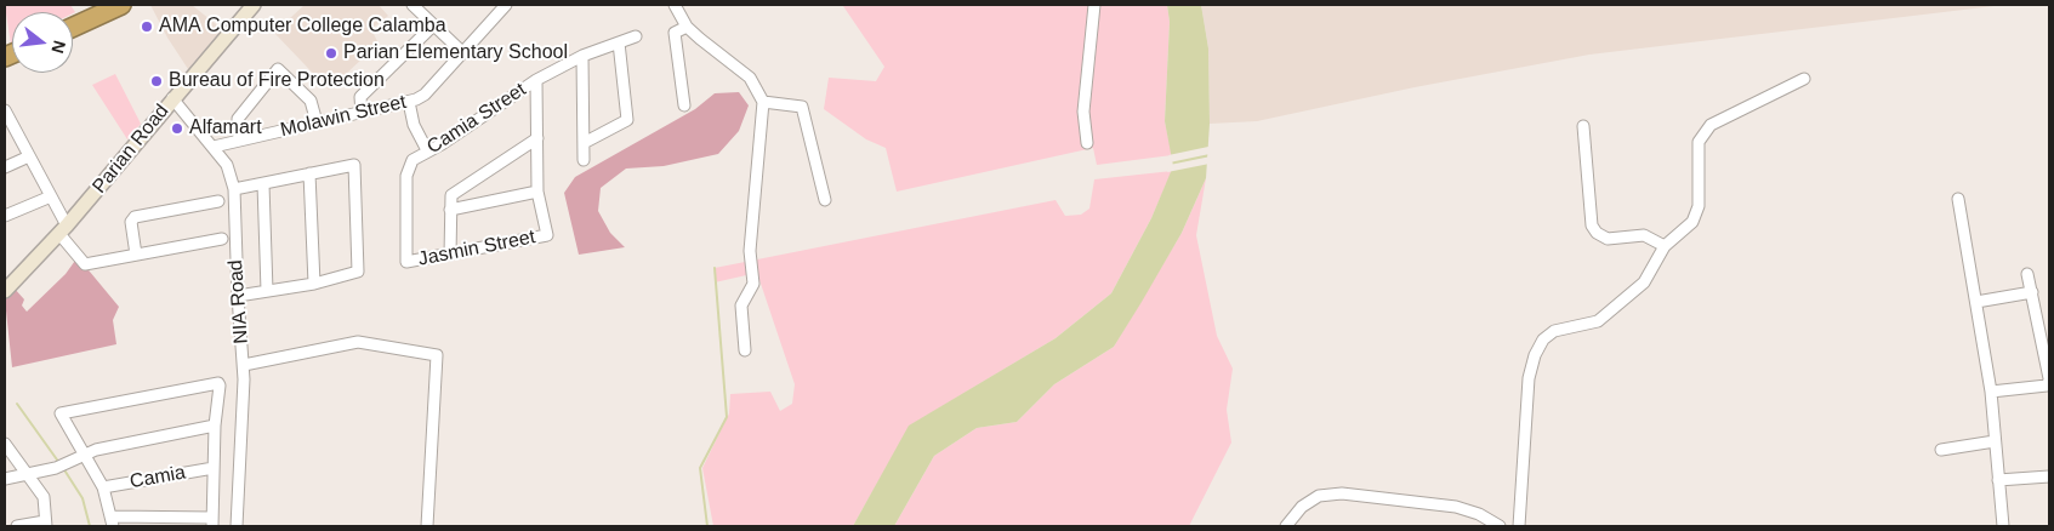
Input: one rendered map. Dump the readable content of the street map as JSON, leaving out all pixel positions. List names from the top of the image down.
{
  "streets": {
    "main road": ["Parian Road"],
    "street": [
      "Molawin Street",
      "Camia Street",
      "Jasmin Street",
      "NIA Road",
      "Camia"
    ]
  },
  "crossings": [
    ["Molawin Street", "NIA Road"],
    ["Camia Street", "Jasmin Street"],
    ["Parian Road", "NIA Road"]
  ],
  "places": [
    "AMA Computer College Calamba",
    "Parian Elementary School",
    "Bureau of Fire Protection",
    "Alfamart"
  ],
  "north": "right"
}
